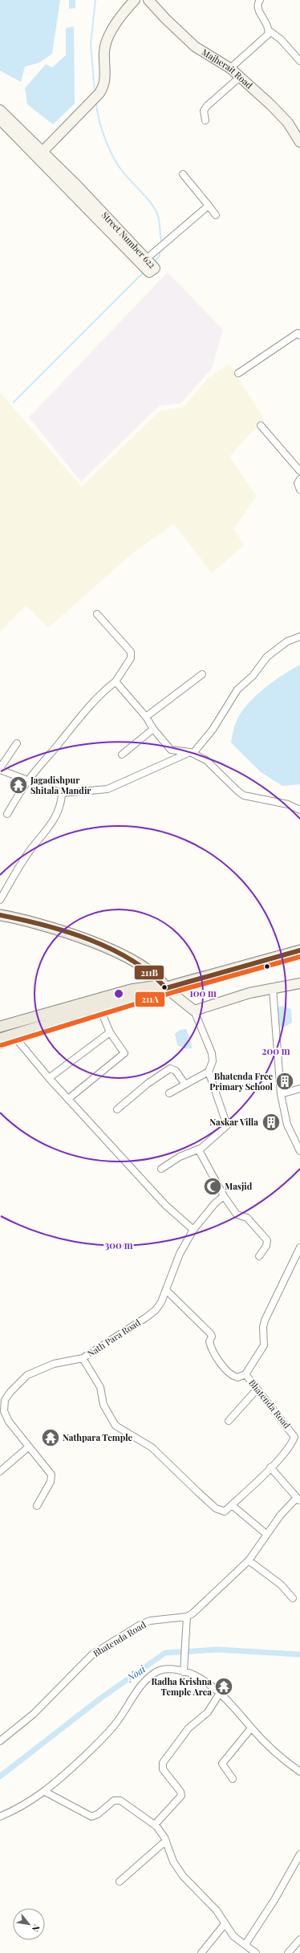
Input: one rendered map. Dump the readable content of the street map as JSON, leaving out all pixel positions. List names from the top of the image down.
{
  "streets": {
    "street": [
      "Majherait Road",
      "Street Number 622",
      "Nath Para Road",
      "Bhatenda Road"
    ]
  },
  "water": ["Noai"],
  "places": {
    "temple": ["Jagadishpur Shitala Mandir", "Nathpara Temple", "Radha Krishna Temple Area"],
    "building": ["Bhatenda Free Primary School", "Naskar Villa"],
    "mosque": ["Masjid"]
  },
  "lines": ["transit line 211B", "transit line 211A"],
  "north": "bottom right",
  "rings": ["100 m", "200 m", "300 m"]
}
